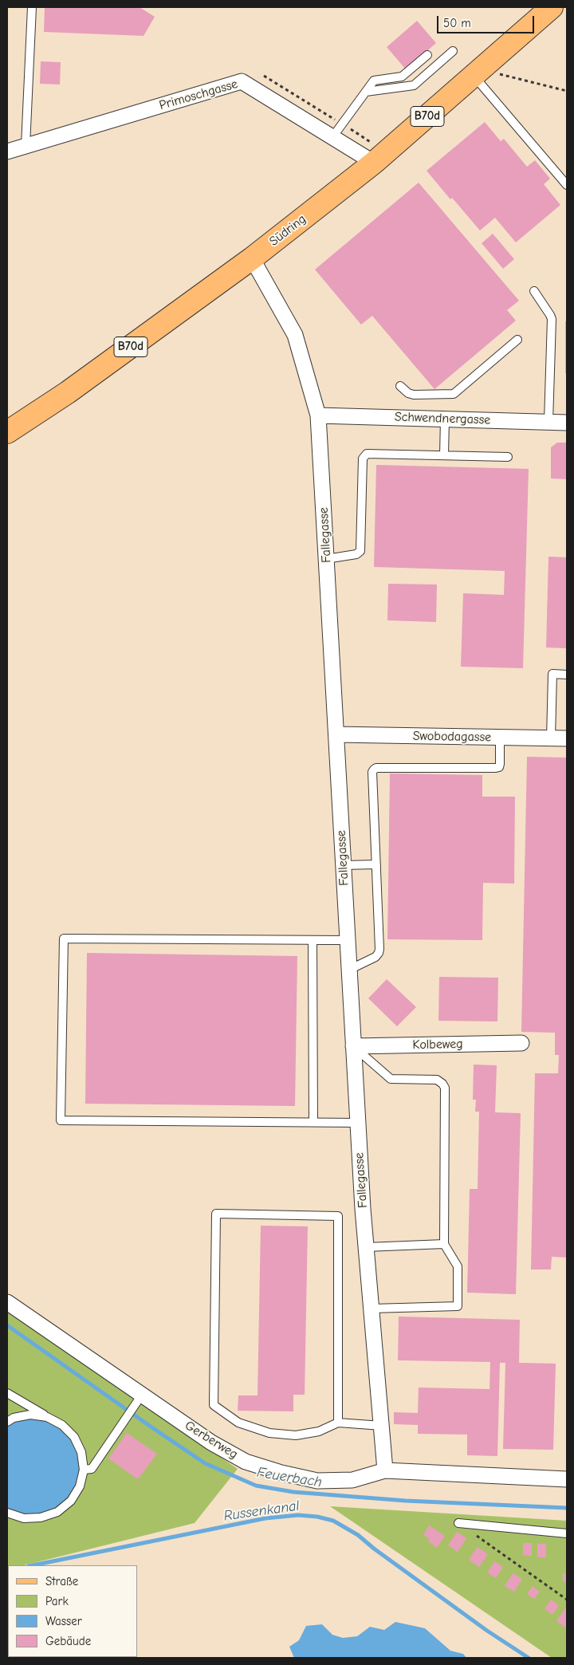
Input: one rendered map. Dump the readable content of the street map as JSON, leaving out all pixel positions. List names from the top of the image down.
{
  "streets": {
    "main road": ["B70d", "Südring"],
    "street": [
      "Primoschgasse",
      "Schwendnergasse",
      "Fallegasse",
      "Swobodagasse",
      "Kolbeweg",
      "Gerberweg"
    ]
  },
  "crossings": [
    ["Primoschgasse", "Südring"],
    ["Südring", "Fallegasse"],
    ["Schwendnergasse", "Fallegasse"],
    ["Fallegasse", "Swobodagasse"],
    ["Fallegasse", "Kolbeweg"],
    ["Fallegasse", "Gerberweg"]
  ],
  "water": ["Feuerbach", "Russenkanal"],
  "legend": [
    "Straße",
    "Park",
    "Wasser",
    "Gebäude"
  ],
  "scale_bar": "50 m"
}
